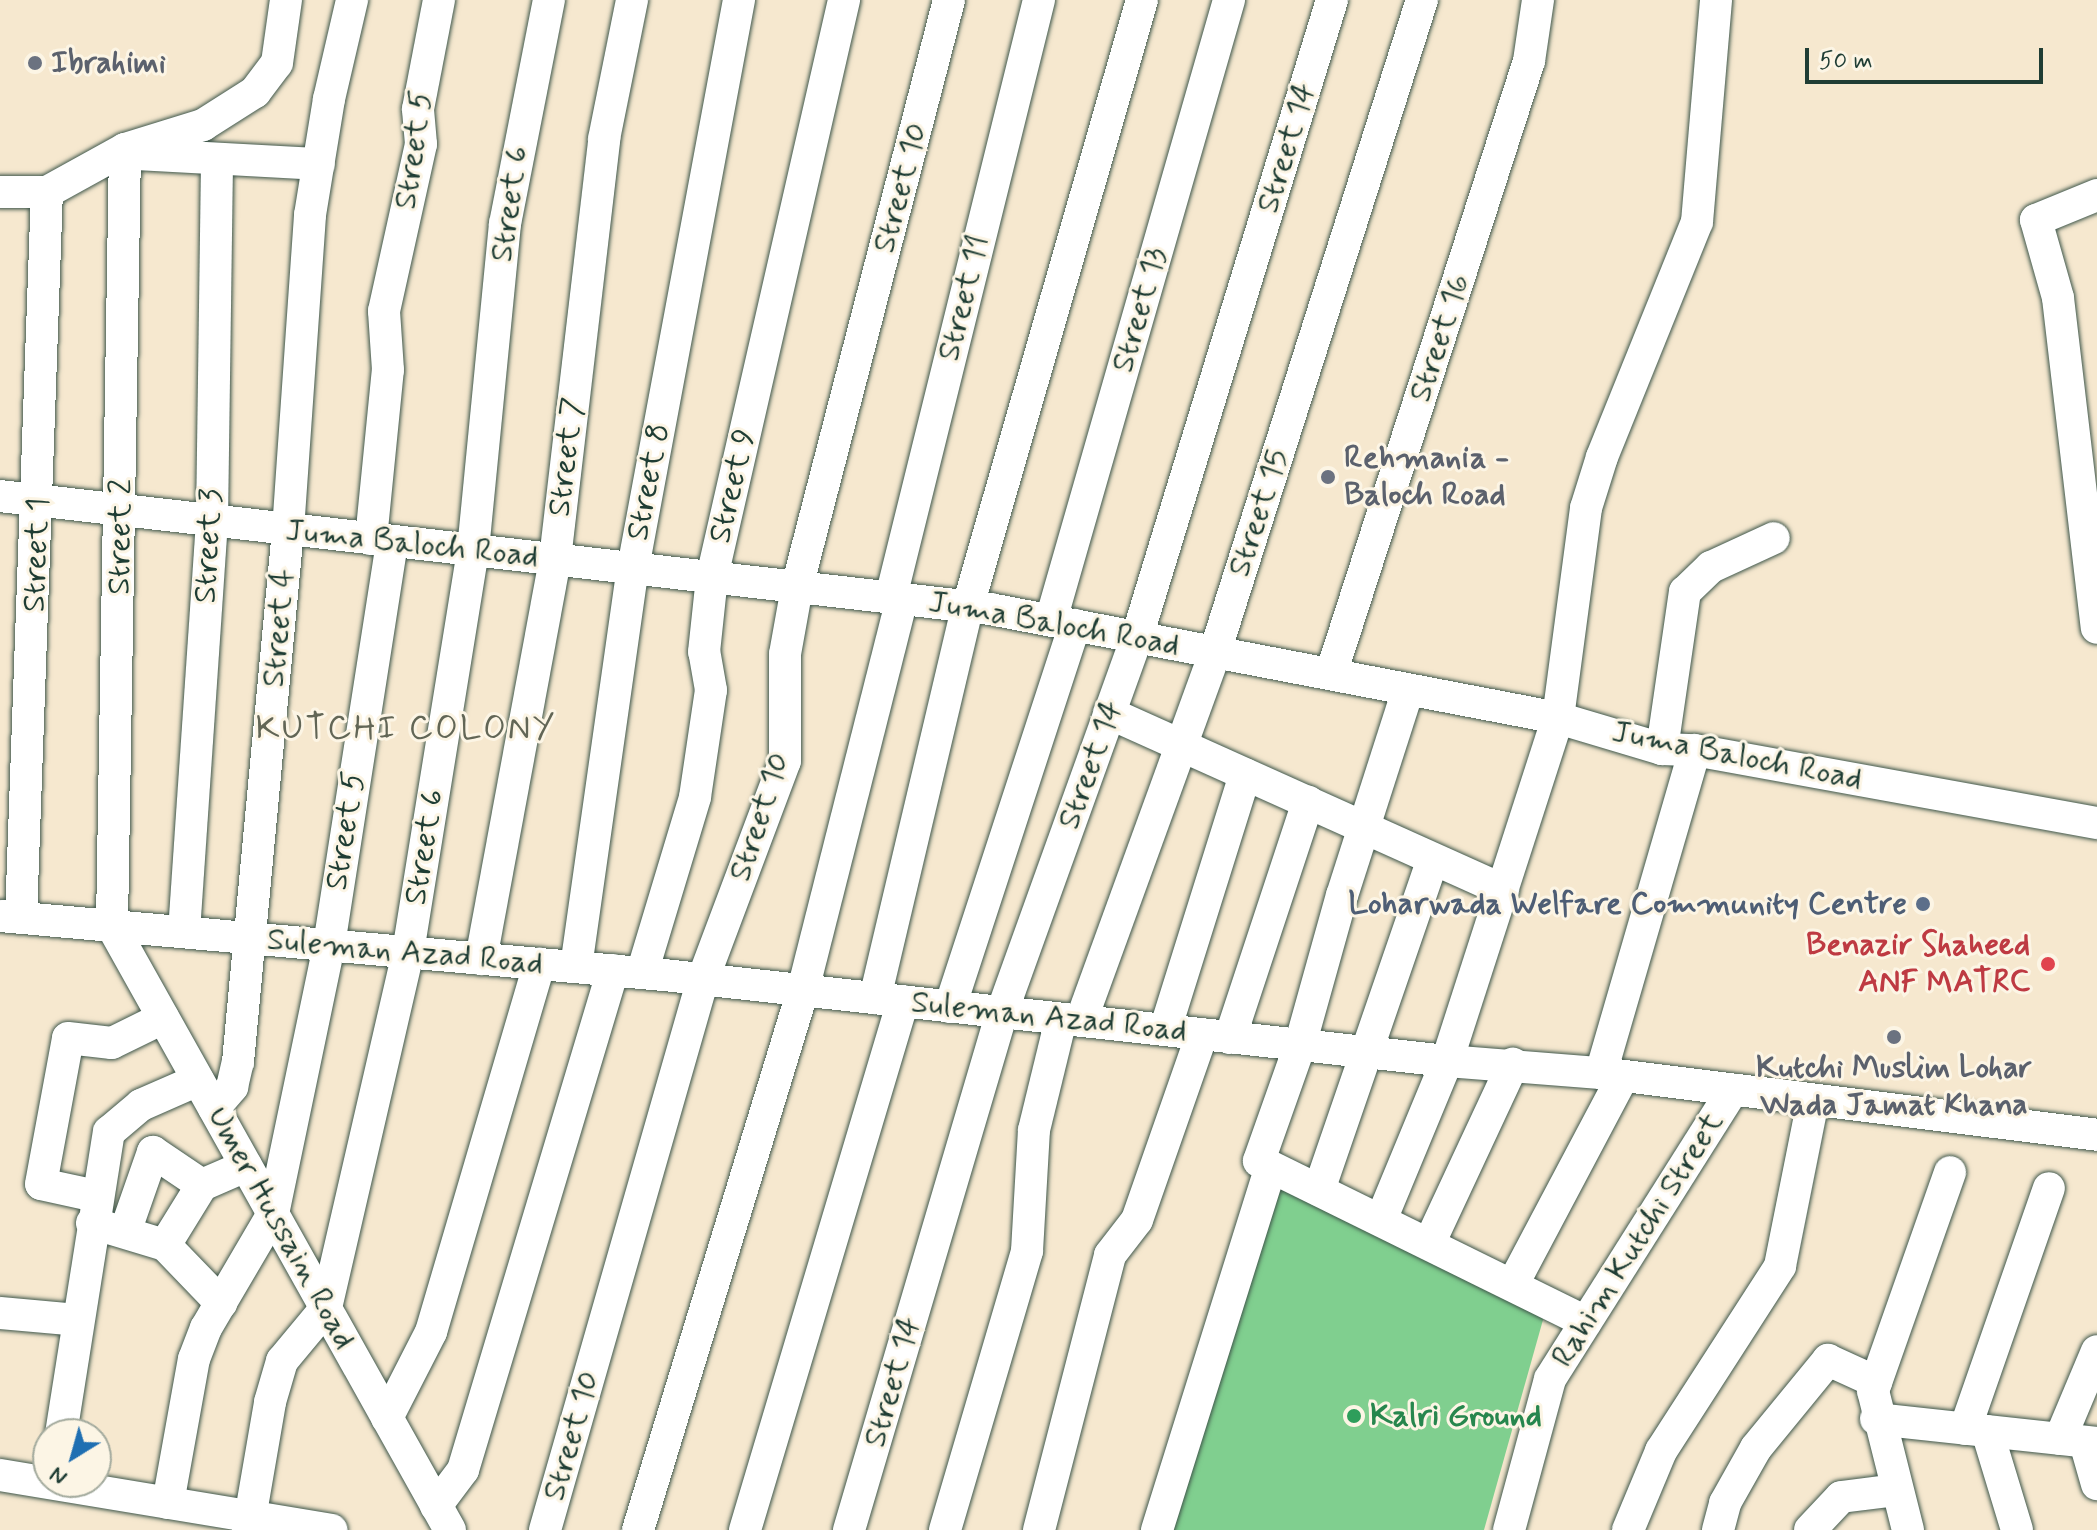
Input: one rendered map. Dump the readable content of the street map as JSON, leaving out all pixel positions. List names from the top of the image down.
{
  "streets": {
    "street": [
      "Street 14",
      "Street 5",
      "Street 10",
      "Street 6",
      "Street 11",
      "Street 13",
      "Street 16",
      "Street 7",
      "Street 8",
      "Street 9",
      "Street 15",
      "Street 2",
      "Juma Baloch Road",
      "Street 3",
      "Street 1",
      "Street 4",
      "Suleman Azad Road",
      "Umer Hussain Road",
      "Rahim Kutchi Street"
    ]
  },
  "crossings": [
    ["Street 14", "Juma Baloch Road"],
    ["Street 14", "Suleman Azad Road"],
    ["Street 5", "Juma Baloch Road"],
    ["Street 5", "Suleman Azad Road"],
    ["Street 5", "Umer Hussain Road"],
    ["Street 10", "Juma Baloch Road"],
    ["Street 10", "Suleman Azad Road"],
    ["Street 6", "Juma Baloch Road"],
    ["Street 6", "Suleman Azad Road"],
    ["Street 6", "Umer Hussain Road"],
    ["Street 11", "Juma Baloch Road"],
    ["Street 11", "Suleman Azad Road"],
    ["Street 13", "Juma Baloch Road"],
    ["Street 13", "Suleman Azad Road"],
    ["Street 16", "Juma Baloch Road"],
    ["Street 7", "Juma Baloch Road"],
    ["Street 7", "Suleman Azad Road"],
    ["Street 8", "Juma Baloch Road"],
    ["Street 8", "Suleman Azad Road"],
    ["Street 9", "Juma Baloch Road"],
    ["Street 9", "Suleman Azad Road"],
    ["Street 9", "Umer Hussain Road"],
    ["Street 15", "Juma Baloch Road"],
    ["Street 15", "Suleman Azad Road"],
    ["Street 2", "Juma Baloch Road"],
    ["Street 2", "Suleman Azad Road"],
    ["Street 2", "Umer Hussain Road"],
    ["Juma Baloch Road", "Street 3"],
    ["Juma Baloch Road", "Street 1"],
    ["Juma Baloch Road", "Street 4"],
    ["Street 3", "Suleman Azad Road"],
    ["Street 1", "Suleman Azad Road"],
    ["Street 4", "Suleman Azad Road"],
    ["Street 4", "Umer Hussain Road"],
    ["Suleman Azad Road", "Umer Hussain Road"],
    ["Suleman Azad Road", "Rahim Kutchi Street"]
  ],
  "districts": ["KUTCHI COLONY"],
  "places": [
    "Ibrahimi",
    "Rehmania - Baloch Road",
    "Loharwada Welfare Community Centre",
    "Benazir Shaheed ANF MATRC",
    "Kutchi Muslim Lohar Wada Jamat Khana",
    "Kalri Ground"
  ],
  "scale_bar": "50 m",
  "north": "bottom left"
}
